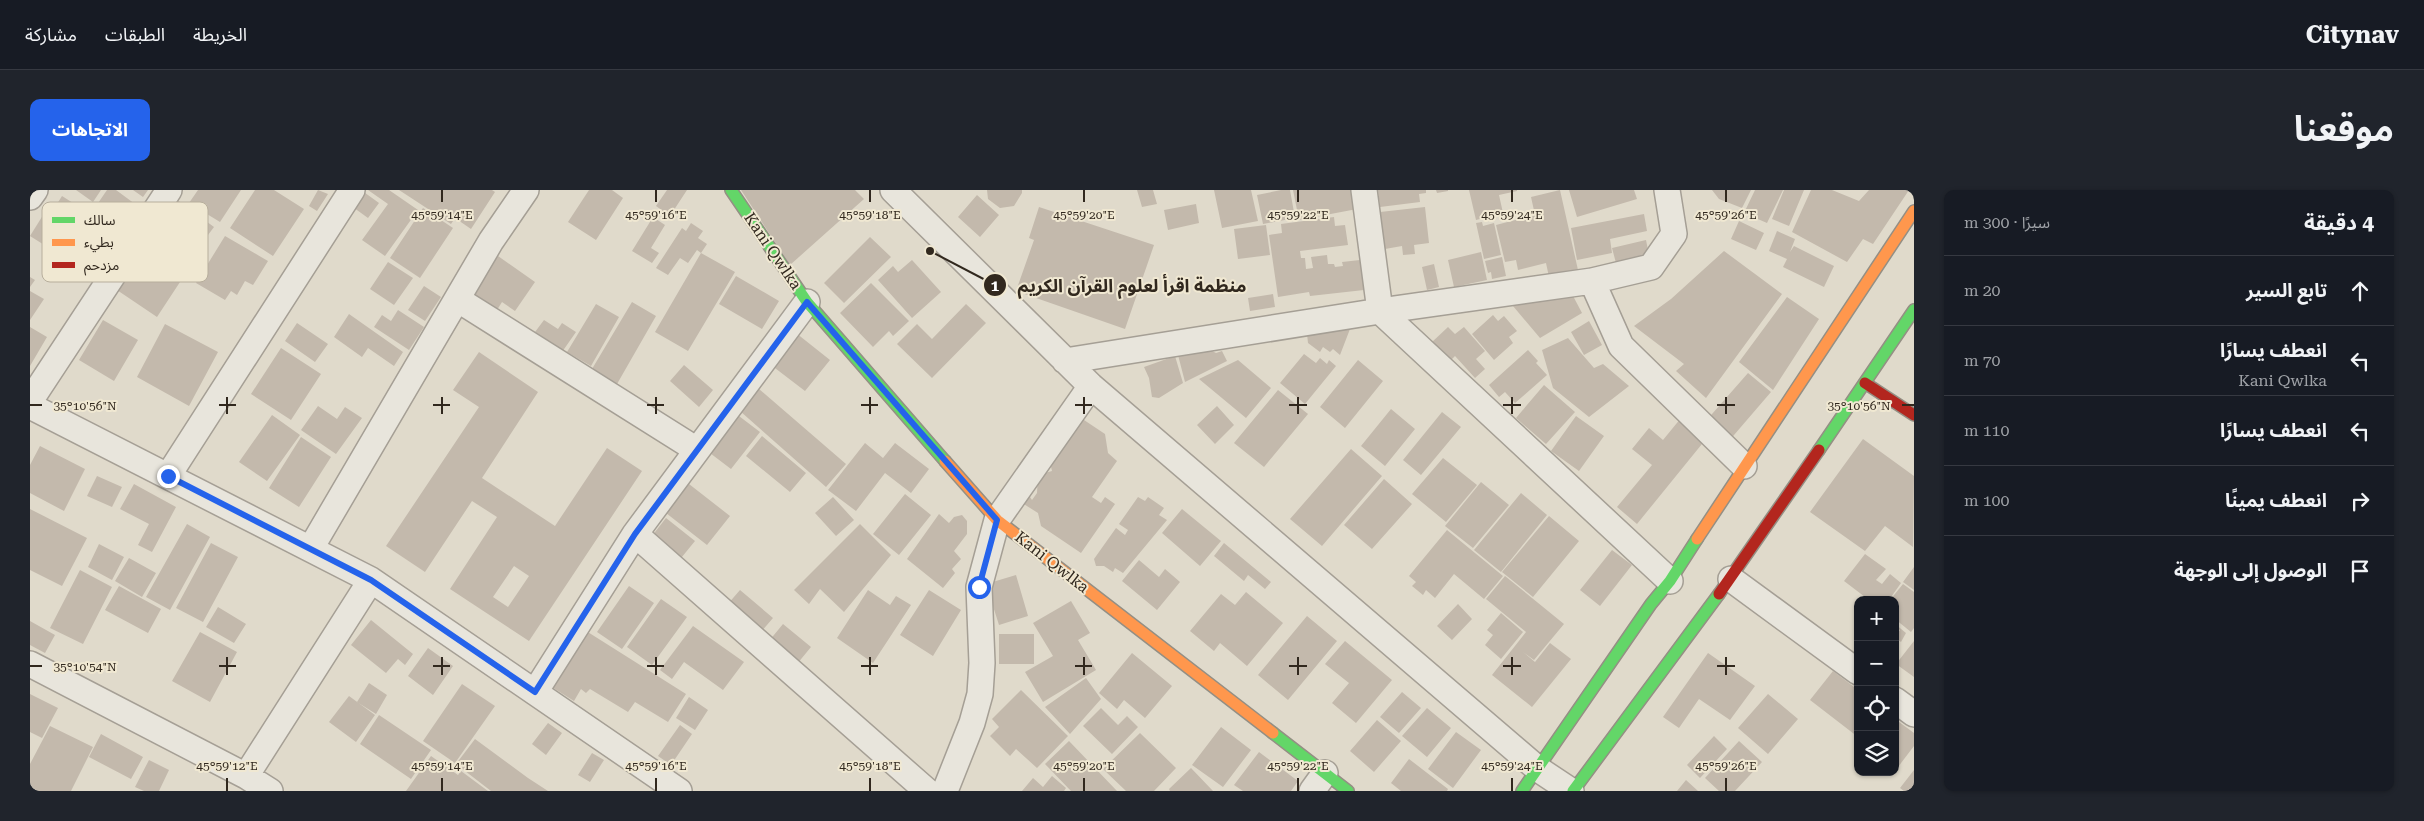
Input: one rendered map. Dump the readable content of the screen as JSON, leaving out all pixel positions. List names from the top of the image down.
{
  "streets": {
    "main road": ["Kani Qwlka"]
  },
  "places": ["منظمة اقرأ لعلوم القرآن الكريم"],
  "legend": ["سالك", "بطيء", "مزدحم"],
  "page": {
    "header": "Citynav",
    "nav": ["الخريطة", "الطبقات", "مشاركة"],
    "title": "موقعنا",
    "buttons": "الاتجاهات",
    "heading": ["4 دقيقة", "سيرًا · 300 m"],
    "list": [
      ["تابع السير", "20 m"],
      ["انعطف يسارًا", "Kani Qwlka", "70 m"],
      ["انعطف يسارًا", "110 m"],
      ["انعطف يمينًا", "100 m"],
      "الوصول إلى الوجهة"
    ],
    "map_buttons": ["+", "−"]
  },
  "coordinates": [
    "45°59'14\"E",
    "45°59'16\"E",
    "45°59'18\"E",
    "45°59'20\"E",
    "45°59'22\"E",
    "45°59'24\"E",
    "45°59'26\"E",
    "35°10'56\"N",
    "35°10'54\"N",
    "45°59'12\"E"
  ]
}
